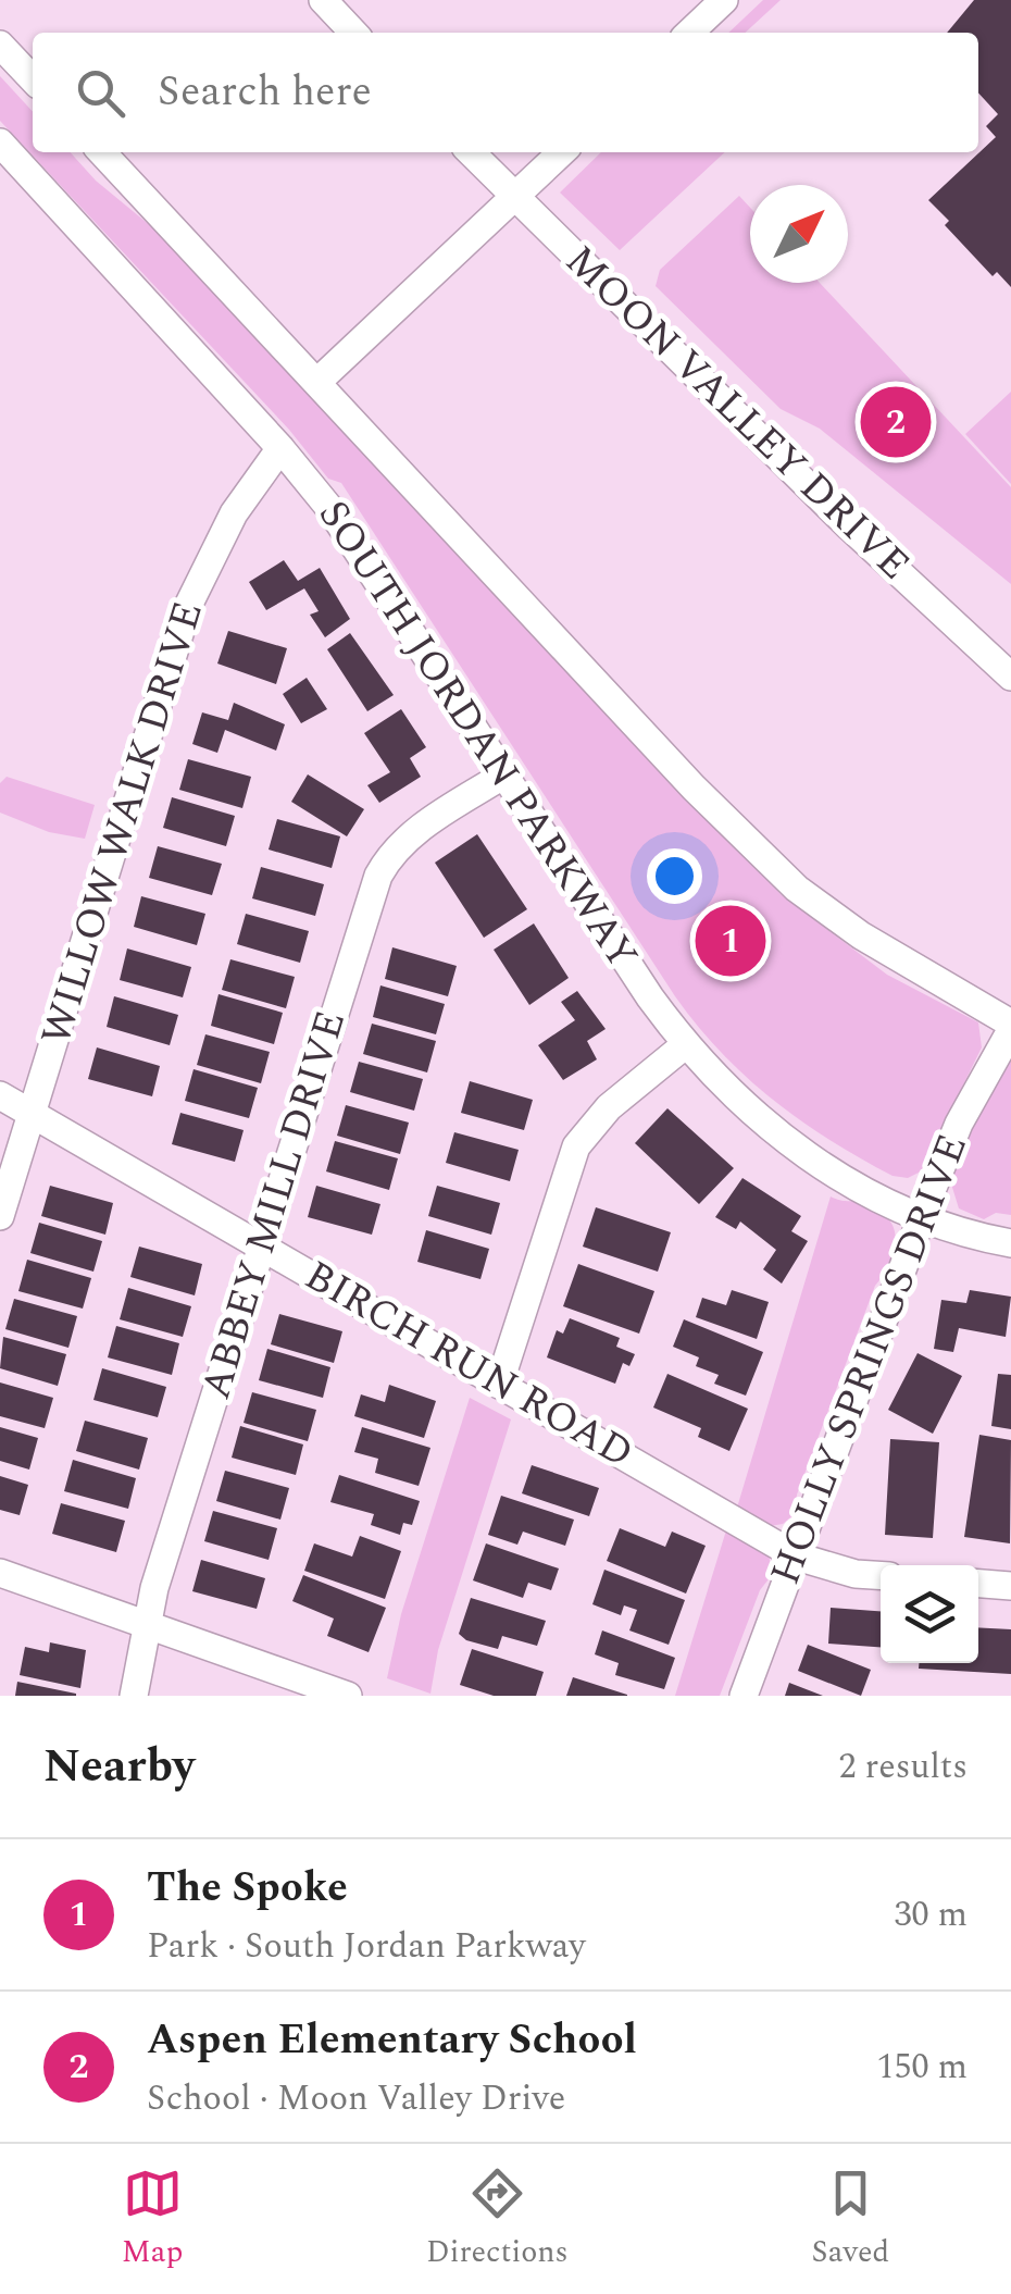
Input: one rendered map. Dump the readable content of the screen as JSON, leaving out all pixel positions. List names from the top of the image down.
{
  "streets": {
    "street": [
      "MOON VALLEY DRIVE",
      "SOUTH JORDAN PARKWAY",
      "WILLOW WALK DRIVE",
      "ABBEY MILL DRIVE",
      "HOLLY SPRINGS DRIVE",
      "BIRCH RUN ROAD"
    ]
  },
  "crossings": [
    ["SOUTH JORDAN PARKWAY", "WILLOW WALK DRIVE"],
    ["SOUTH JORDAN PARKWAY", "ABBEY MILL DRIVE"],
    ["SOUTH JORDAN PARKWAY", "HOLLY SPRINGS DRIVE"],
    ["WILLOW WALK DRIVE", "BIRCH RUN ROAD"],
    ["ABBEY MILL DRIVE", "BIRCH RUN ROAD"],
    ["HOLLY SPRINGS DRIVE", "BIRCH RUN ROAD"]
  ],
  "north": "top right",
  "page": {
    "search": "Search here",
    "pins": ["2", "1"],
    "heading": ["Nearby", "2 results"],
    "list": [
      {
        "mark": "1",
        "name": "The Spoke",
        "note": "Park · South Jordan Parkway",
        "value": "30 m"
      },
      {
        "mark": "2",
        "name": "Aspen Elementary School",
        "note": "School · Moon Valley Drive",
        "value": "150 m"
      }
    ],
    "nav": ["Map", "Directions", "Saved"]
  }
}
